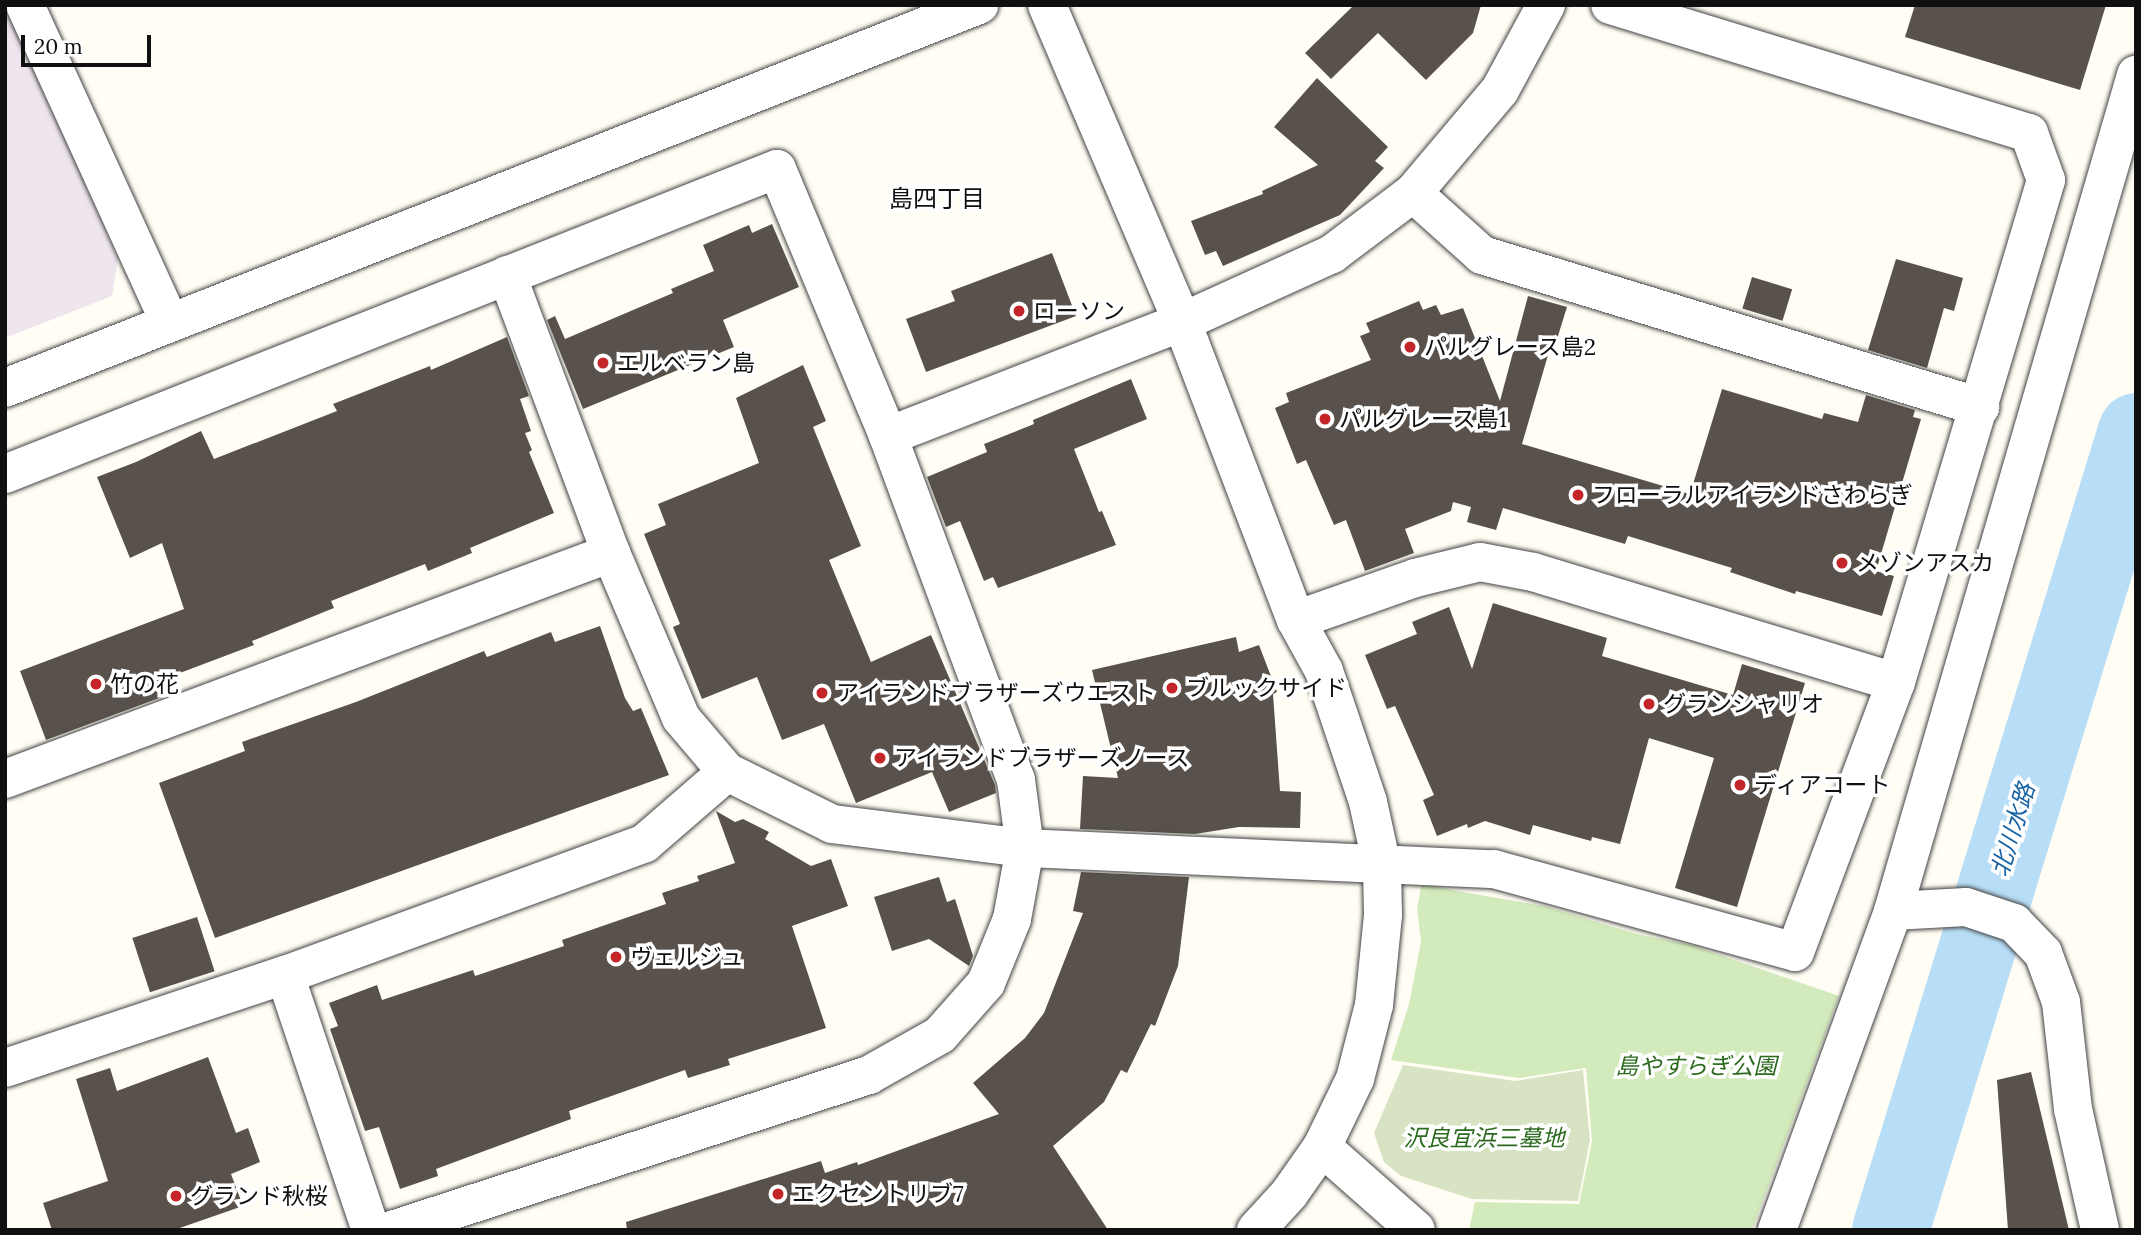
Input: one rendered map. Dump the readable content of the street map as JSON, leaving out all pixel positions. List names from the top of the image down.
{
  "districts": ["島四丁目"],
  "water": ["北川水路"],
  "parks": ["島やすらぎ公園", "沢良宜浜三墓地"],
  "places": [
    "ローソン",
    "パルグレース島2",
    "エルベラン島",
    "パルグレース島1",
    "フローラルアイランドさわらぎ",
    "メゾンアスカ",
    "竹の花",
    "ブルックサイド",
    "アイランドブラザーズウエスト",
    "グランシャリオ",
    "アイランドブラザーズノース",
    "ディアコート",
    "ヴェルジュ",
    "エクセントリブ7",
    "グランド秋桜"
  ],
  "scale_bar": "20 m"
}
